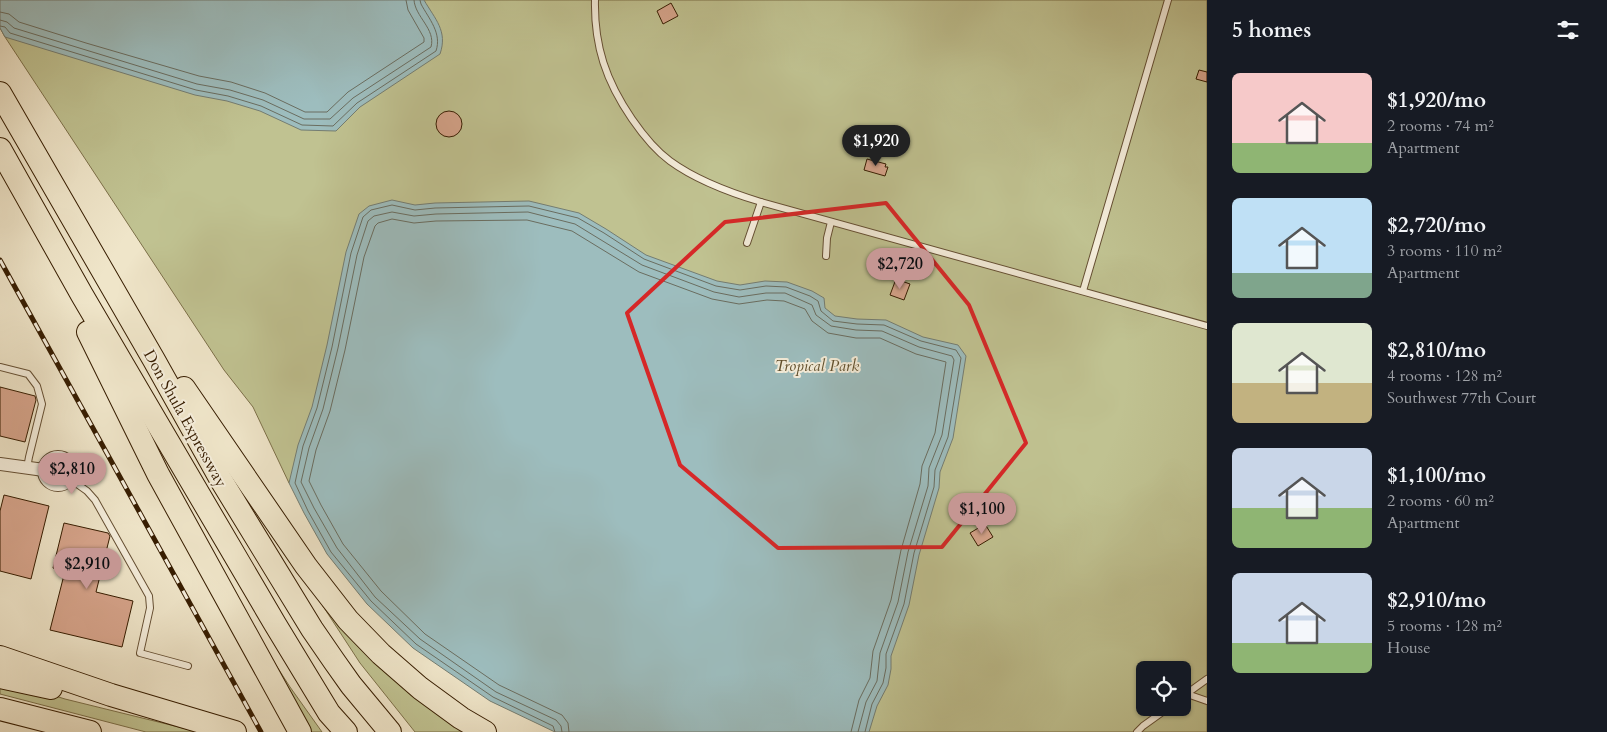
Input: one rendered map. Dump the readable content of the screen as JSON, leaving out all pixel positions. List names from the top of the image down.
{
  "streets": {
    "highway": ["Don Shula Expressway"]
  },
  "parks": ["Tropical Park"],
  "page": {
    "heading": "5 homes",
    "list": [
      {
        "name": "$1,920/mo",
        "note": "2 rooms · 74 m² · Apartment"
      },
      {
        "name": "$2,720/mo",
        "note": "3 rooms · 110 m² · Apartment"
      },
      {
        "name": "$2,810/mo",
        "note": "4 rooms · 128 m² · Southwest 77th Court"
      },
      {
        "name": "$1,100/mo",
        "note": "2 rooms · 60 m² · Apartment"
      },
      {
        "name": "$2,910/mo",
        "note": "5 rooms · 128 m² · House"
      }
    ],
    "price": [
      "$1,920",
      "$2,720",
      "$2,810",
      "$1,100",
      "$2,910"
    ]
  }
}
